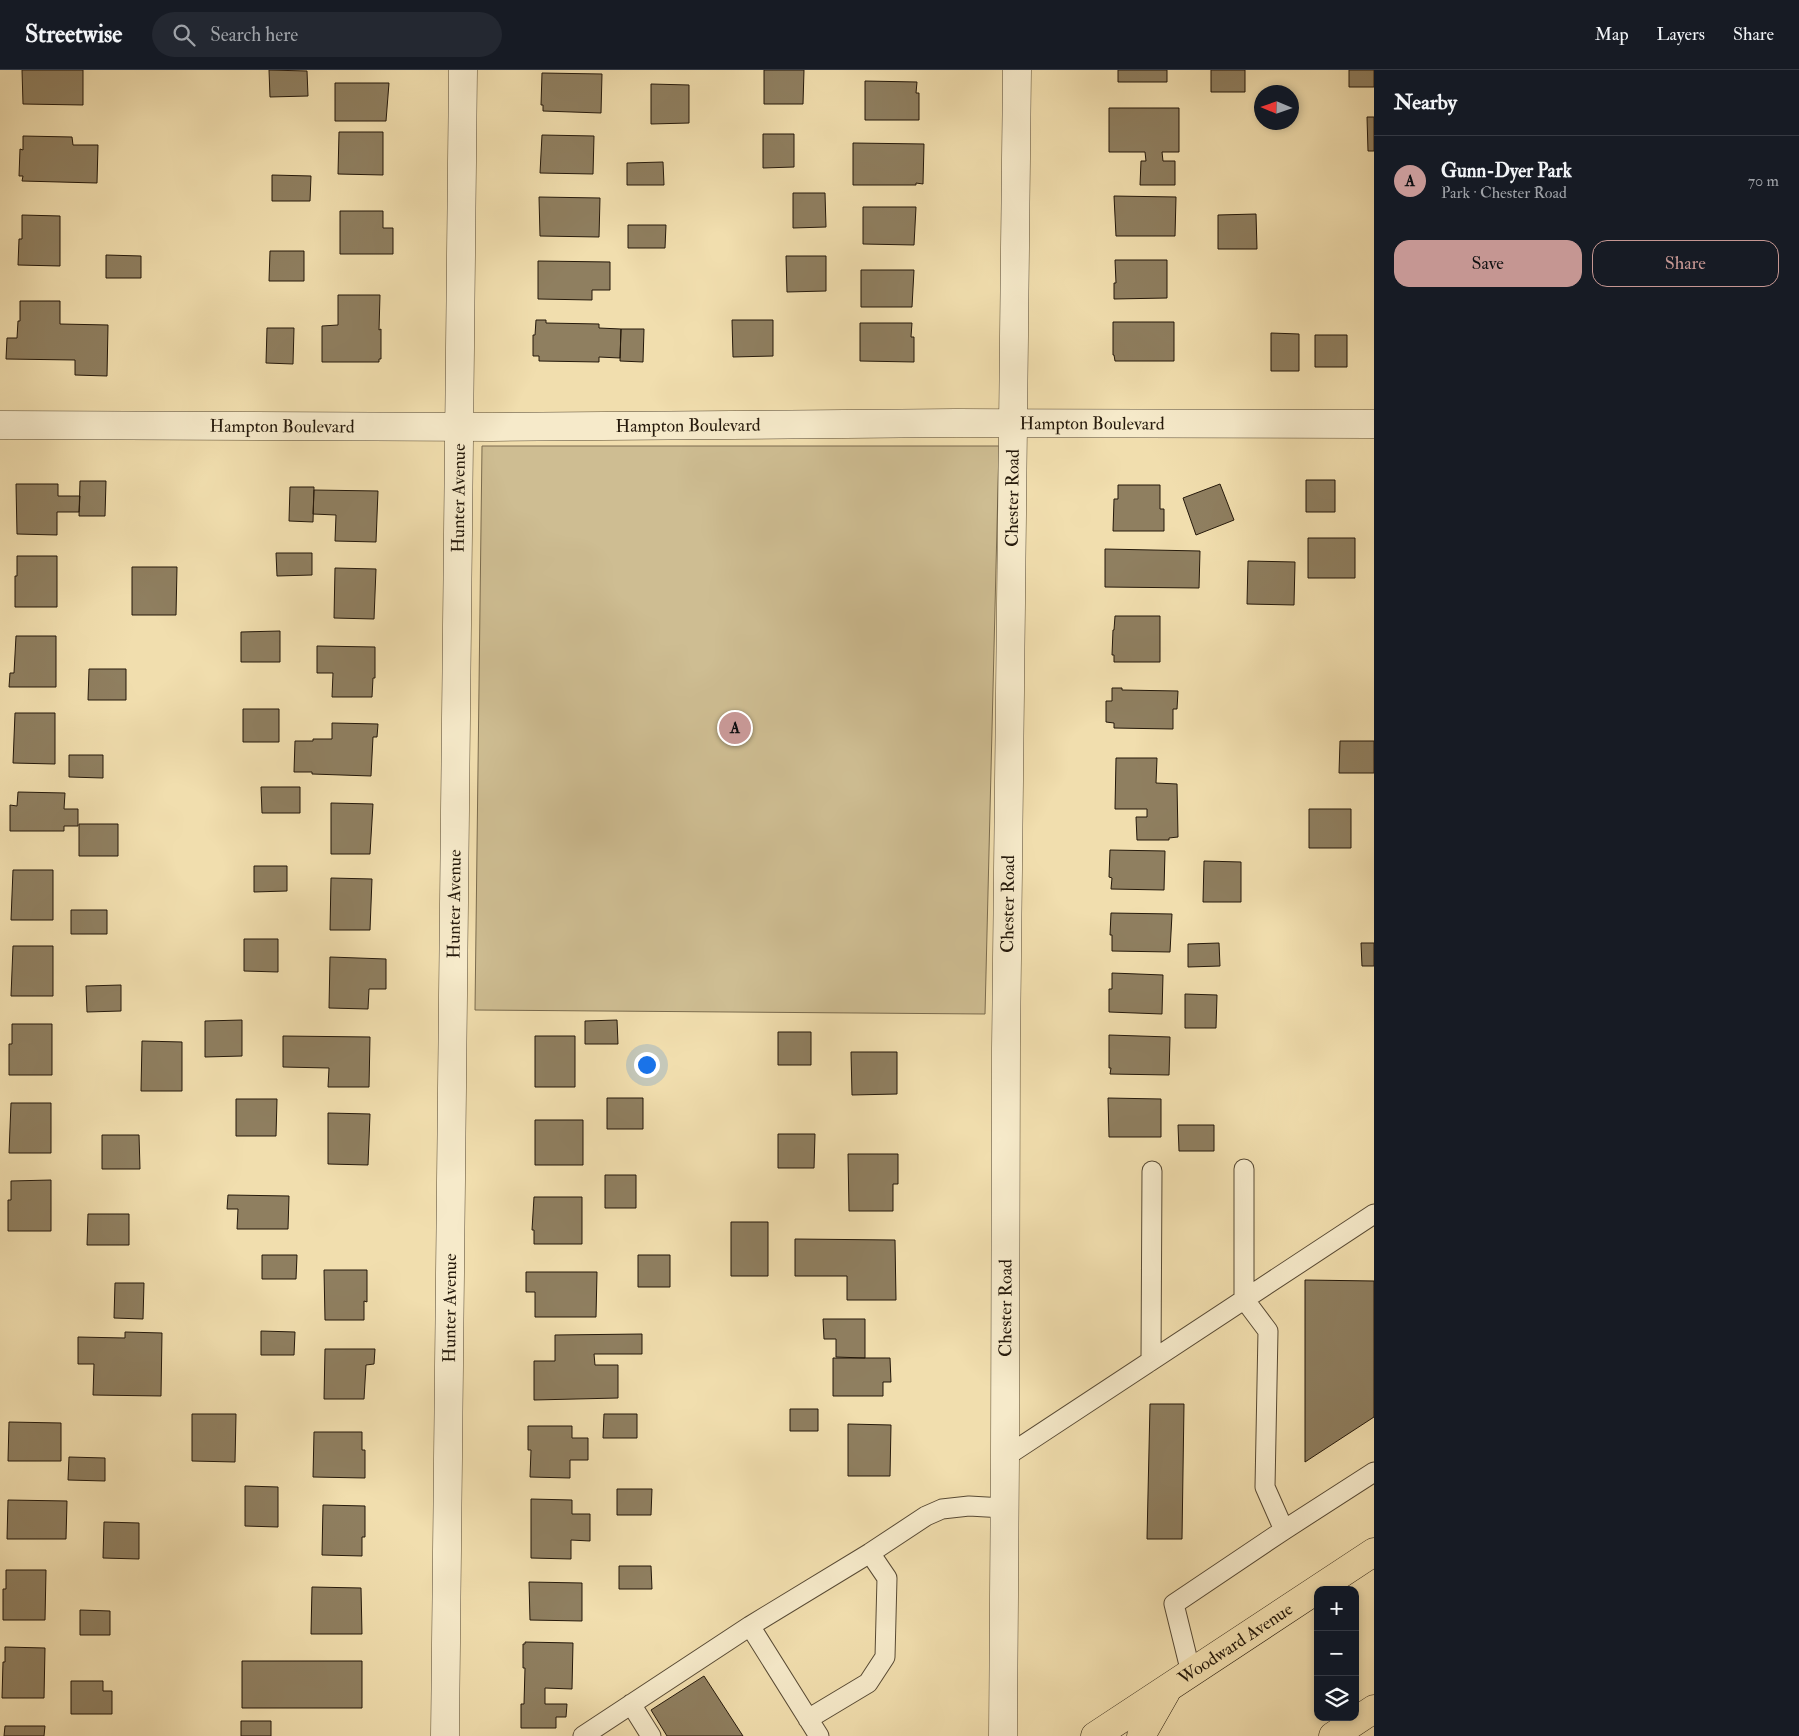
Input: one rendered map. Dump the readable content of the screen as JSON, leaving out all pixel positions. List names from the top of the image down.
{
  "streets": {
    "main road": ["Woodward Avenue"],
    "street": ["Hampton Boulevard", "Hunter Avenue", "Chester Road"]
  },
  "crossings": [
    ["Hampton Boulevard", "Hunter Avenue"],
    ["Hampton Boulevard", "Chester Road"]
  ],
  "north": "left",
  "page": {
    "header": "Streetwise",
    "search": "Search here",
    "nav": ["Map", "Layers", "Share"],
    "heading": "Nearby",
    "list": [
      {
        "mark": "A",
        "name": "Gunn-Dyer Park",
        "note": "Park · Chester Road",
        "value": "70 m"
      }
    ],
    "buttons": ["Save", "Share"],
    "pins": "A",
    "map_buttons": ["+", "−"]
  }
}
